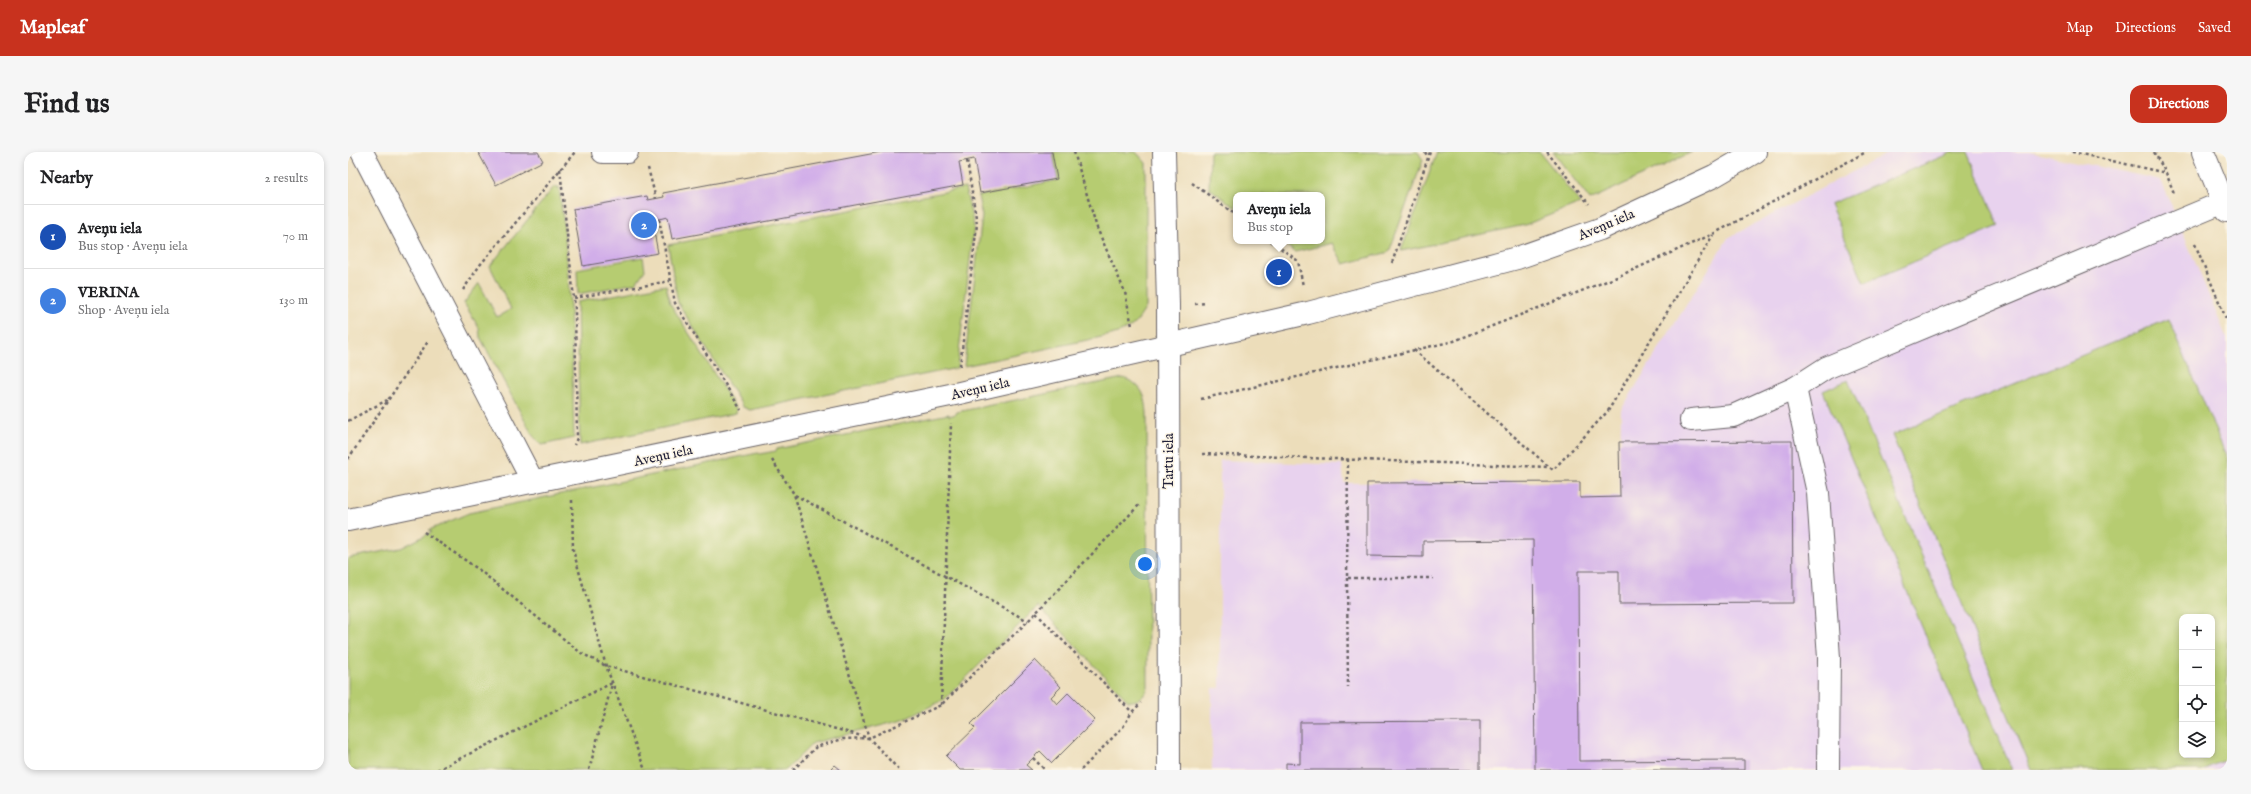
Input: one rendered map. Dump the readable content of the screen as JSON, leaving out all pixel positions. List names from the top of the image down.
{
  "streets": {
    "street": ["Aveņu iela", "Tartu iela"]
  },
  "crossings": [
    ["Aveņu iela", "Tartu iela"]
  ],
  "page": {
    "header": "Mapleaf",
    "nav": ["Map", "Directions", "Saved"],
    "buttons": "Directions",
    "title": "Find us",
    "heading": ["Nearby", "2 results"],
    "popup": ["Aveņu iela", "Bus stop"],
    "list": [
      {
        "mark": "1",
        "name": "Aveņu iela",
        "note": "Bus stop · Aveņu iela",
        "value": "70 m"
      },
      {
        "mark": "2",
        "name": "VERINA",
        "note": "Shop · Aveņu iela",
        "value": "130 m"
      }
    ],
    "pins": ["2", "1"],
    "map_buttons": ["+", "−"]
  }
}
